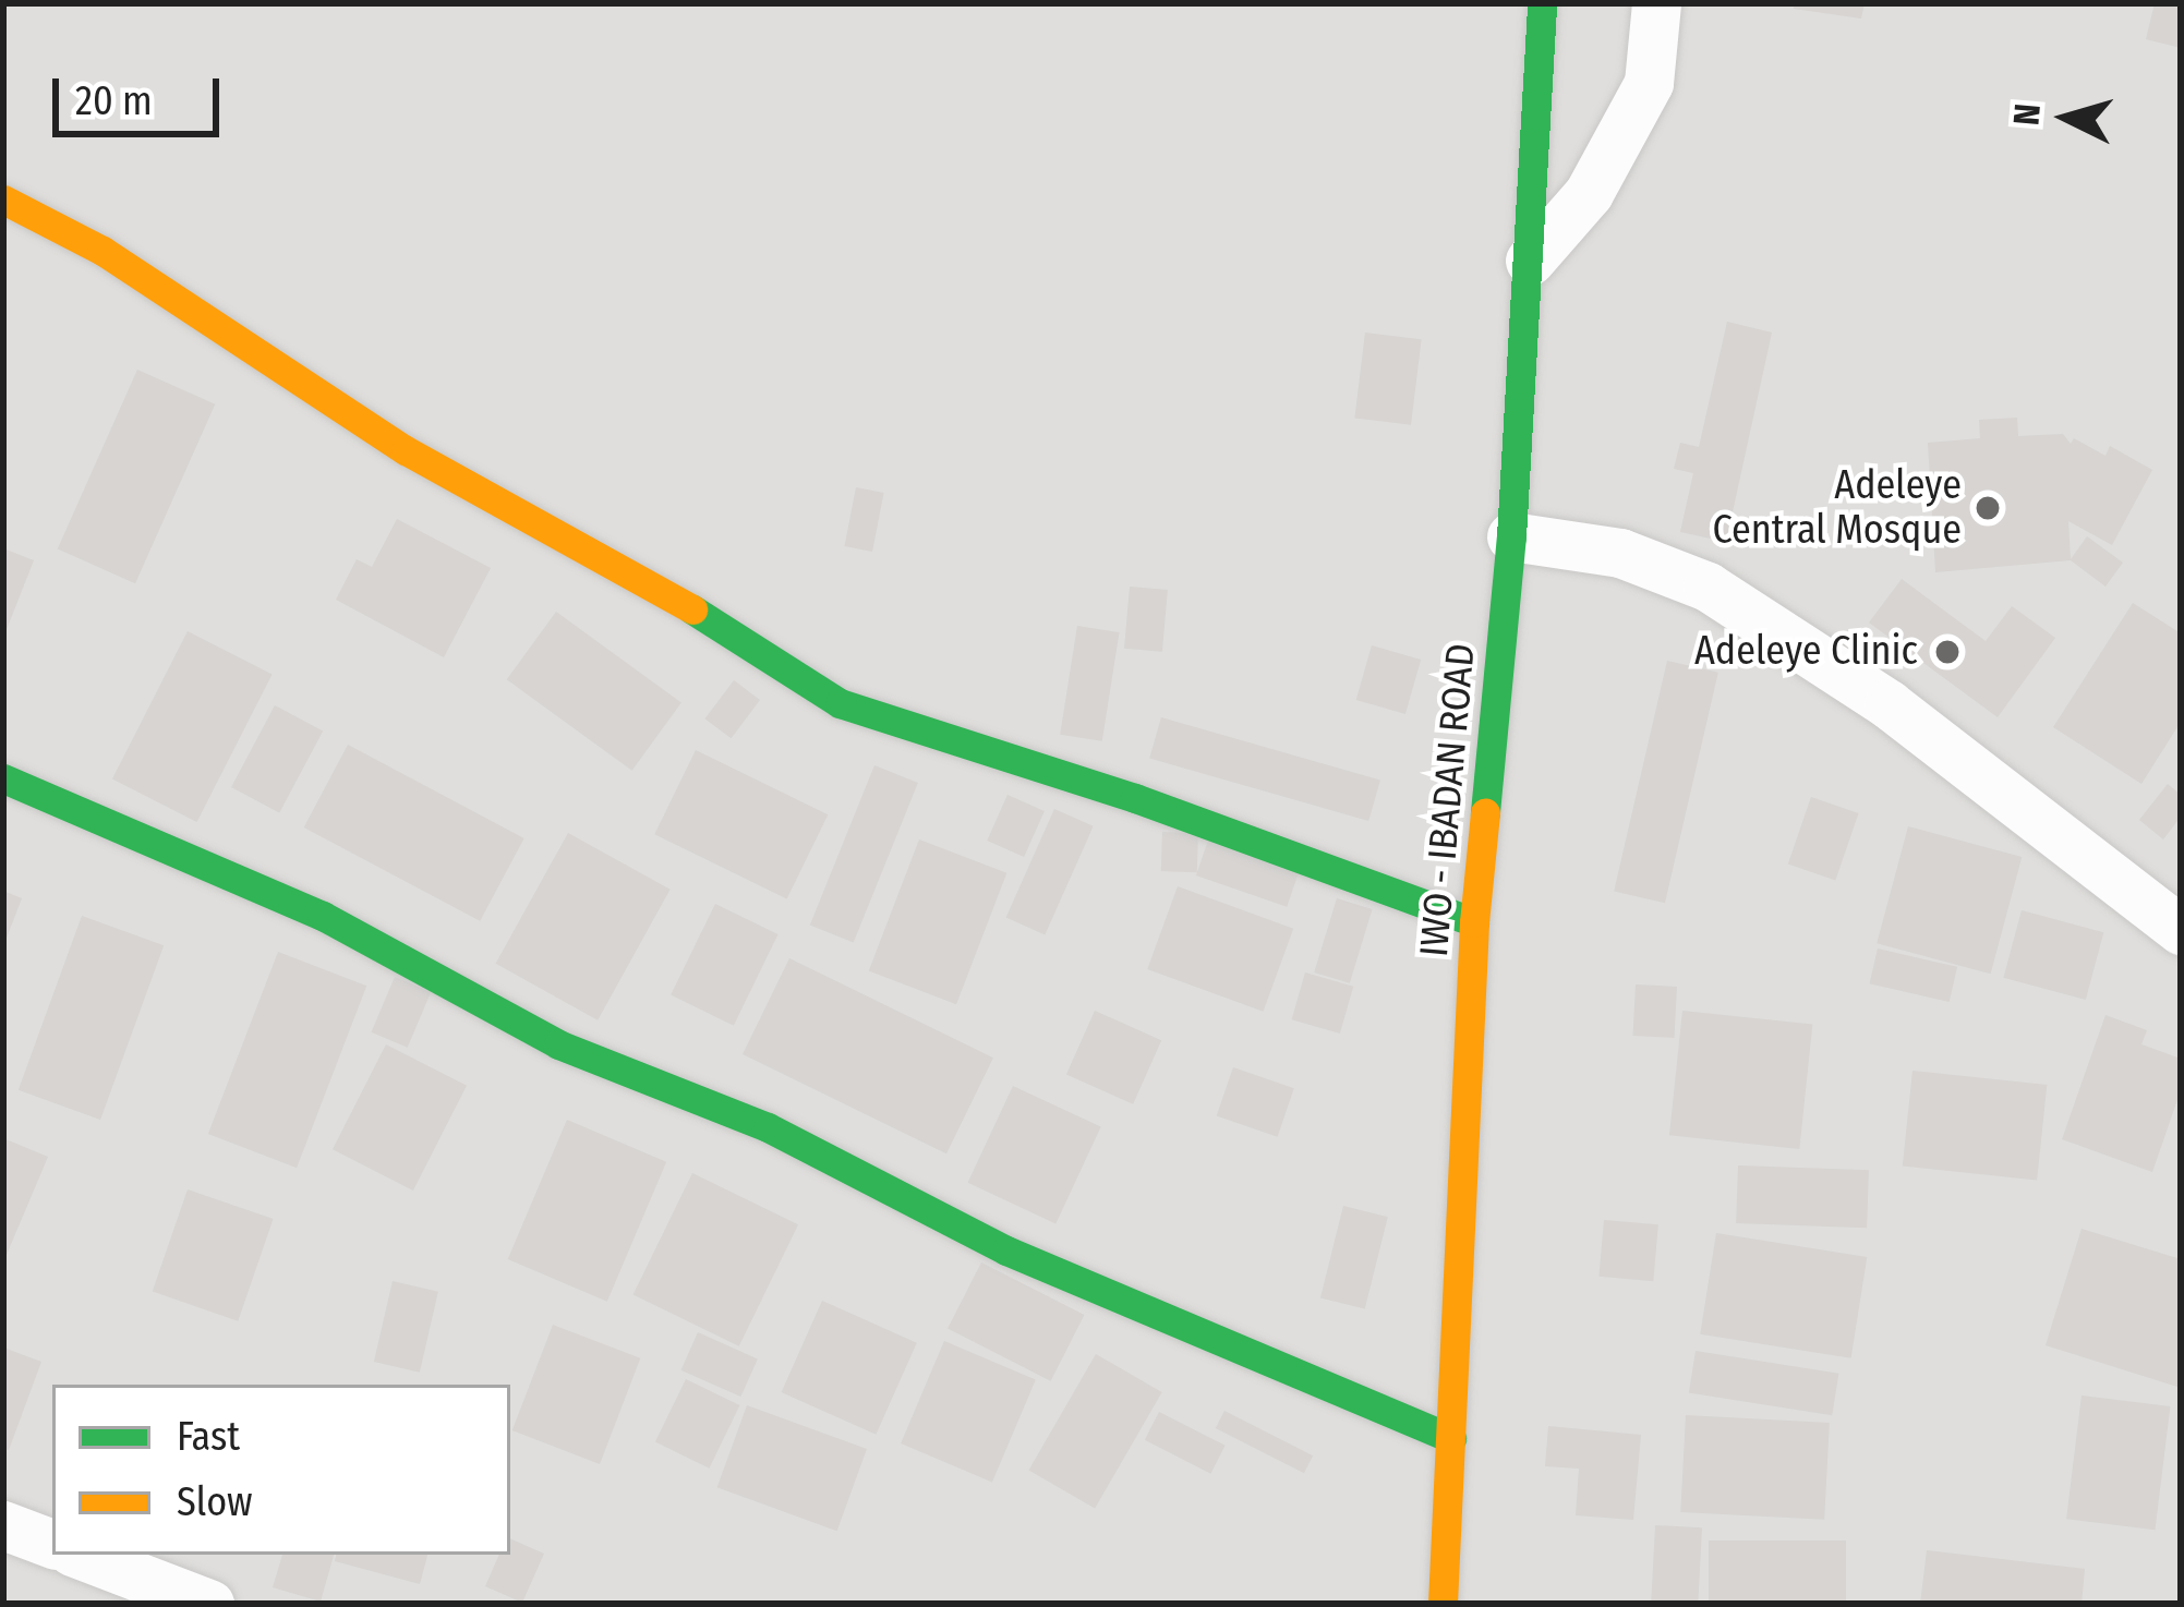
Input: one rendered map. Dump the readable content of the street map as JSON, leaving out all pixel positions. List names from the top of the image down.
{
  "streets": {
    "street": ["IWO - IBADAN ROAD"]
  },
  "places": ["Adeleye Central Mosque", "Adeleye Clinic"],
  "legend": ["Fast", "Slow"],
  "scale_bar": "20 m",
  "north": "left"
}
